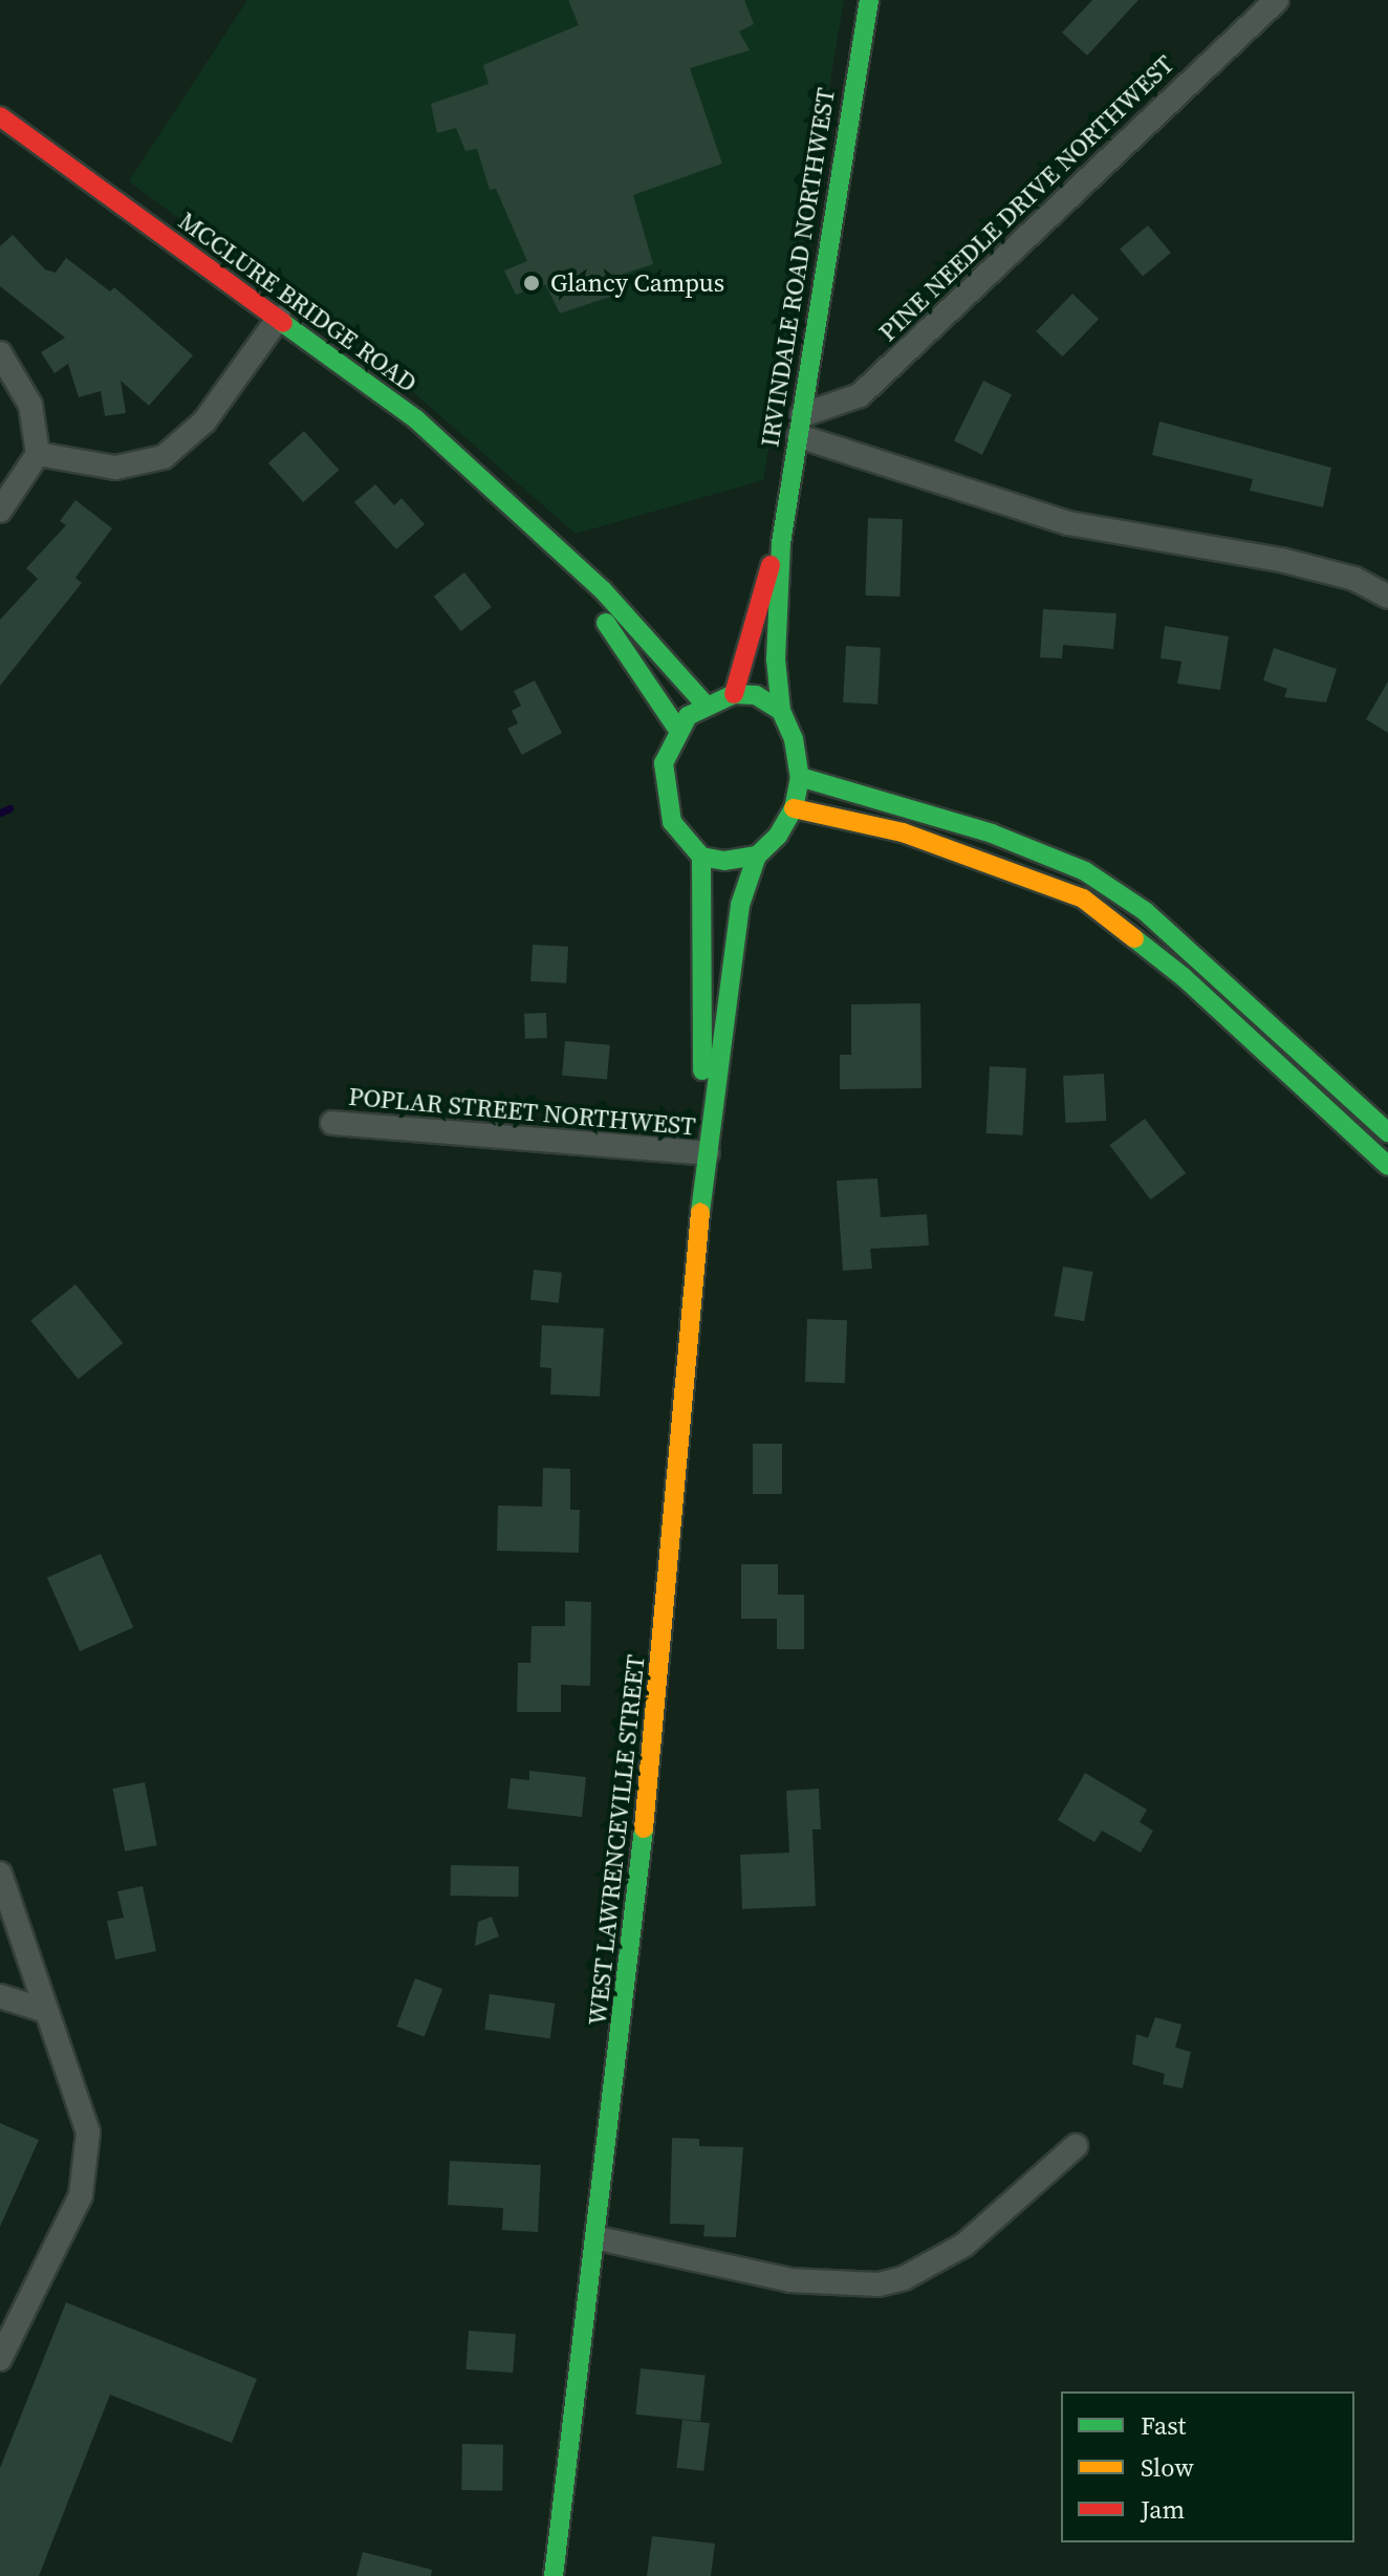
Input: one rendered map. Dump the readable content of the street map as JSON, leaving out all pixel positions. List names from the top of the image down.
{
  "streets": {
    "street": [
      "PINE NEEDLE DRIVE NORTHWEST",
      "IRVINDALE ROAD NORTHWEST",
      "MCCLURE BRIDGE ROAD",
      "POPLAR STREET NORTHWEST",
      "WEST LAWRENCEVILLE STREET"
    ]
  },
  "crossings": [
    ["PINE NEEDLE DRIVE NORTHWEST", "IRVINDALE ROAD NORTHWEST"],
    ["IRVINDALE ROAD NORTHWEST", "MCCLURE BRIDGE ROAD"],
    ["IRVINDALE ROAD NORTHWEST", "WEST LAWRENCEVILLE STREET"],
    ["MCCLURE BRIDGE ROAD", "WEST LAWRENCEVILLE STREET"],
    ["POPLAR STREET NORTHWEST", "WEST LAWRENCEVILLE STREET"]
  ],
  "places": ["Glancy Campus"],
  "legend": ["Fast", "Slow", "Jam"]
}
